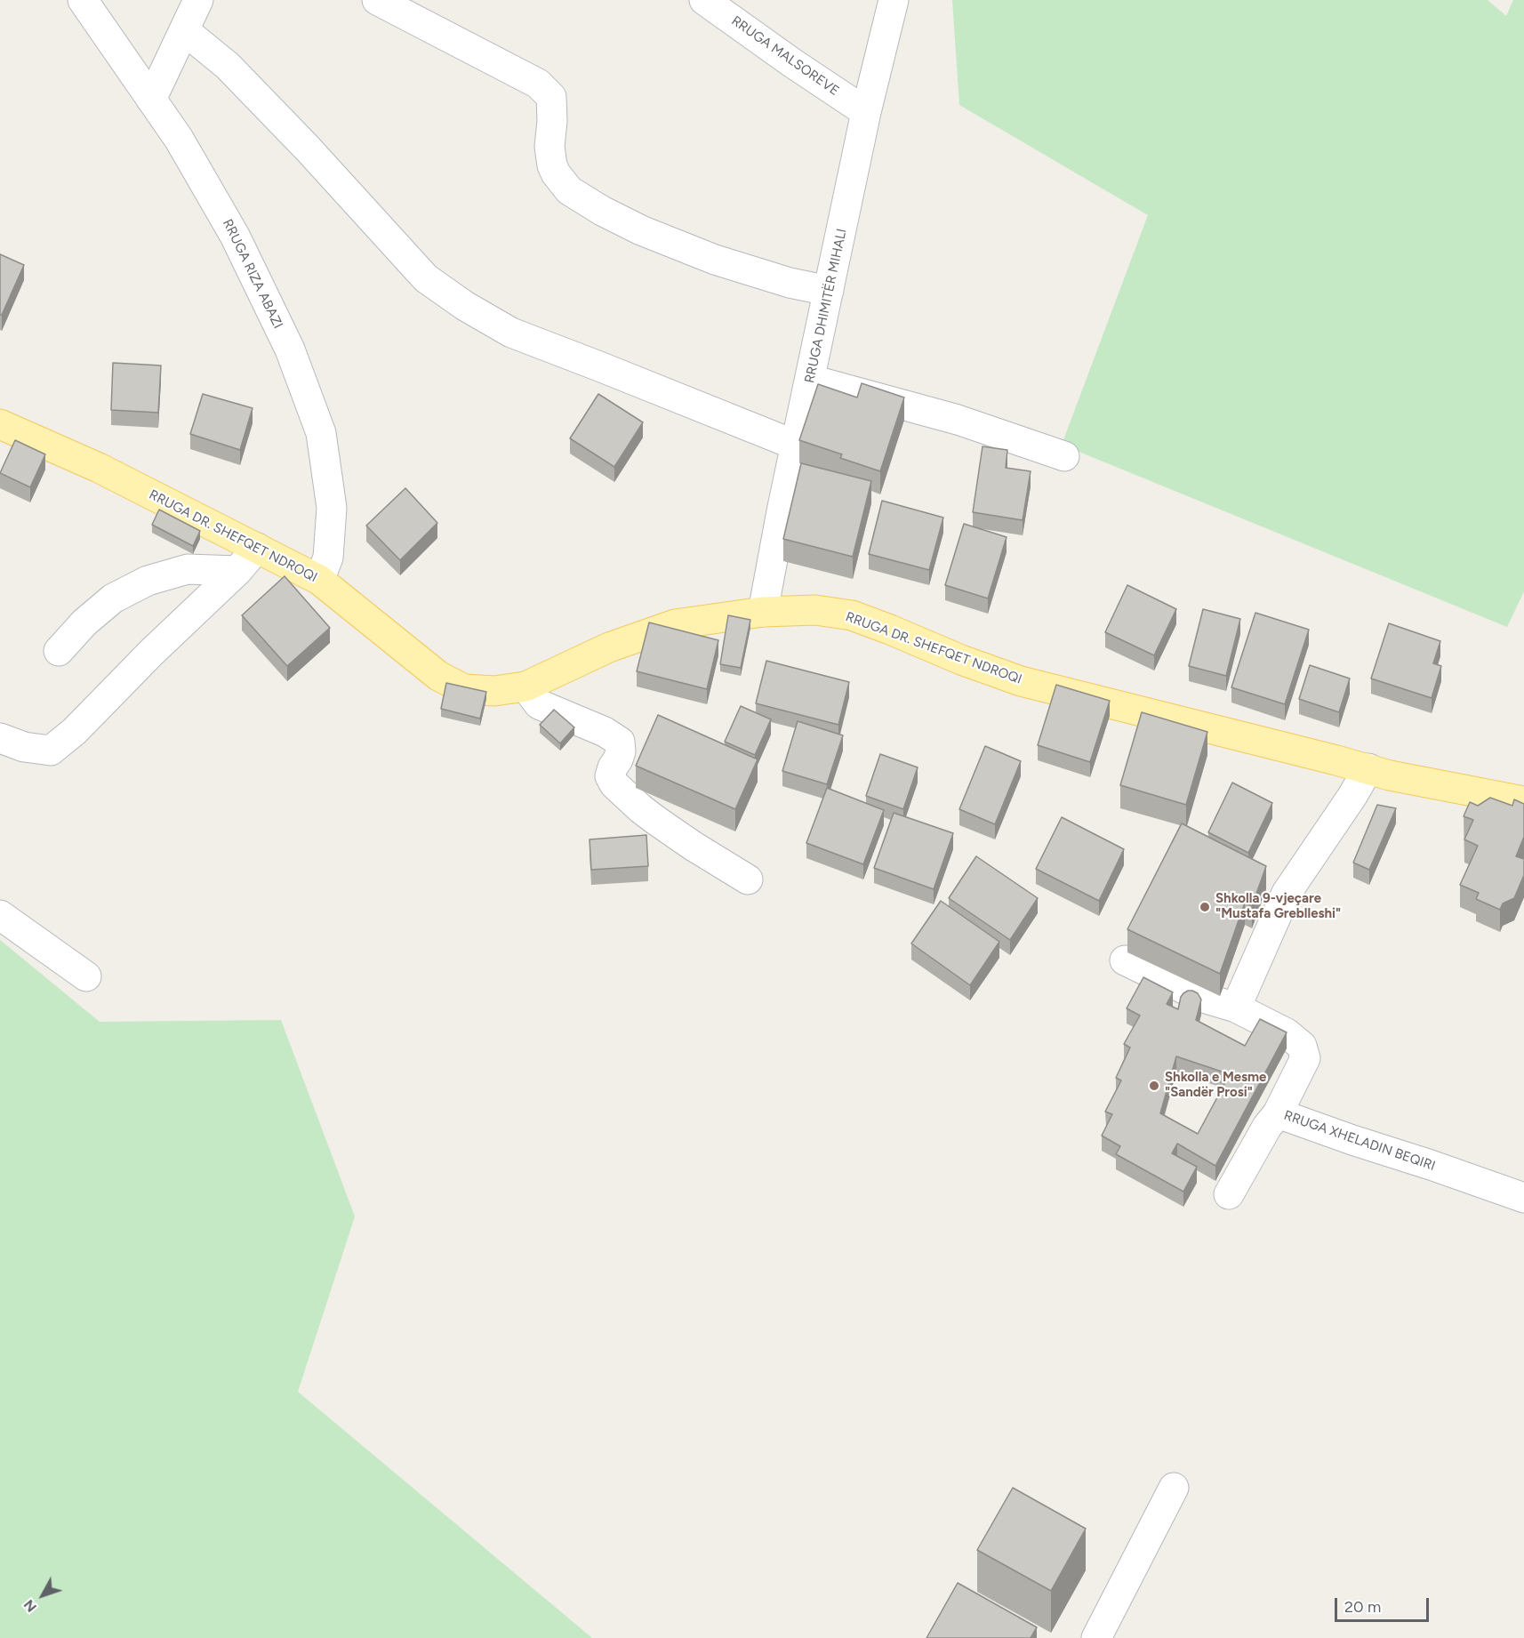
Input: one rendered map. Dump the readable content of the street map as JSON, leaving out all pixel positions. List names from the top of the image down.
{
  "streets": {
    "main road": ["RRUGA DR. SHEFQET NDROQI"],
    "street": [
      "RRUGA MALSOREVE",
      "RRUGA RIZA ABAZI",
      "RRUGA DHIMITËR MIHALI",
      "RRUGA XHELADIN BEQIRI"
    ]
  },
  "crossings": [
    ["RRUGA MALSOREVE", "RRUGA DHIMITËR MIHALI"],
    ["RRUGA RIZA ABAZI", "RRUGA DR. SHEFQET NDROQI"],
    ["RRUGA DHIMITËR MIHALI", "RRUGA DR. SHEFQET NDROQI"]
  ],
  "places": ["Shkolla 9-vjeçare \"Mustafa Greblleshi\"", "Shkolla e Mesme \"Sandër Prosi\""],
  "scale_bar": "20 m",
  "north": "bottom left"
}
